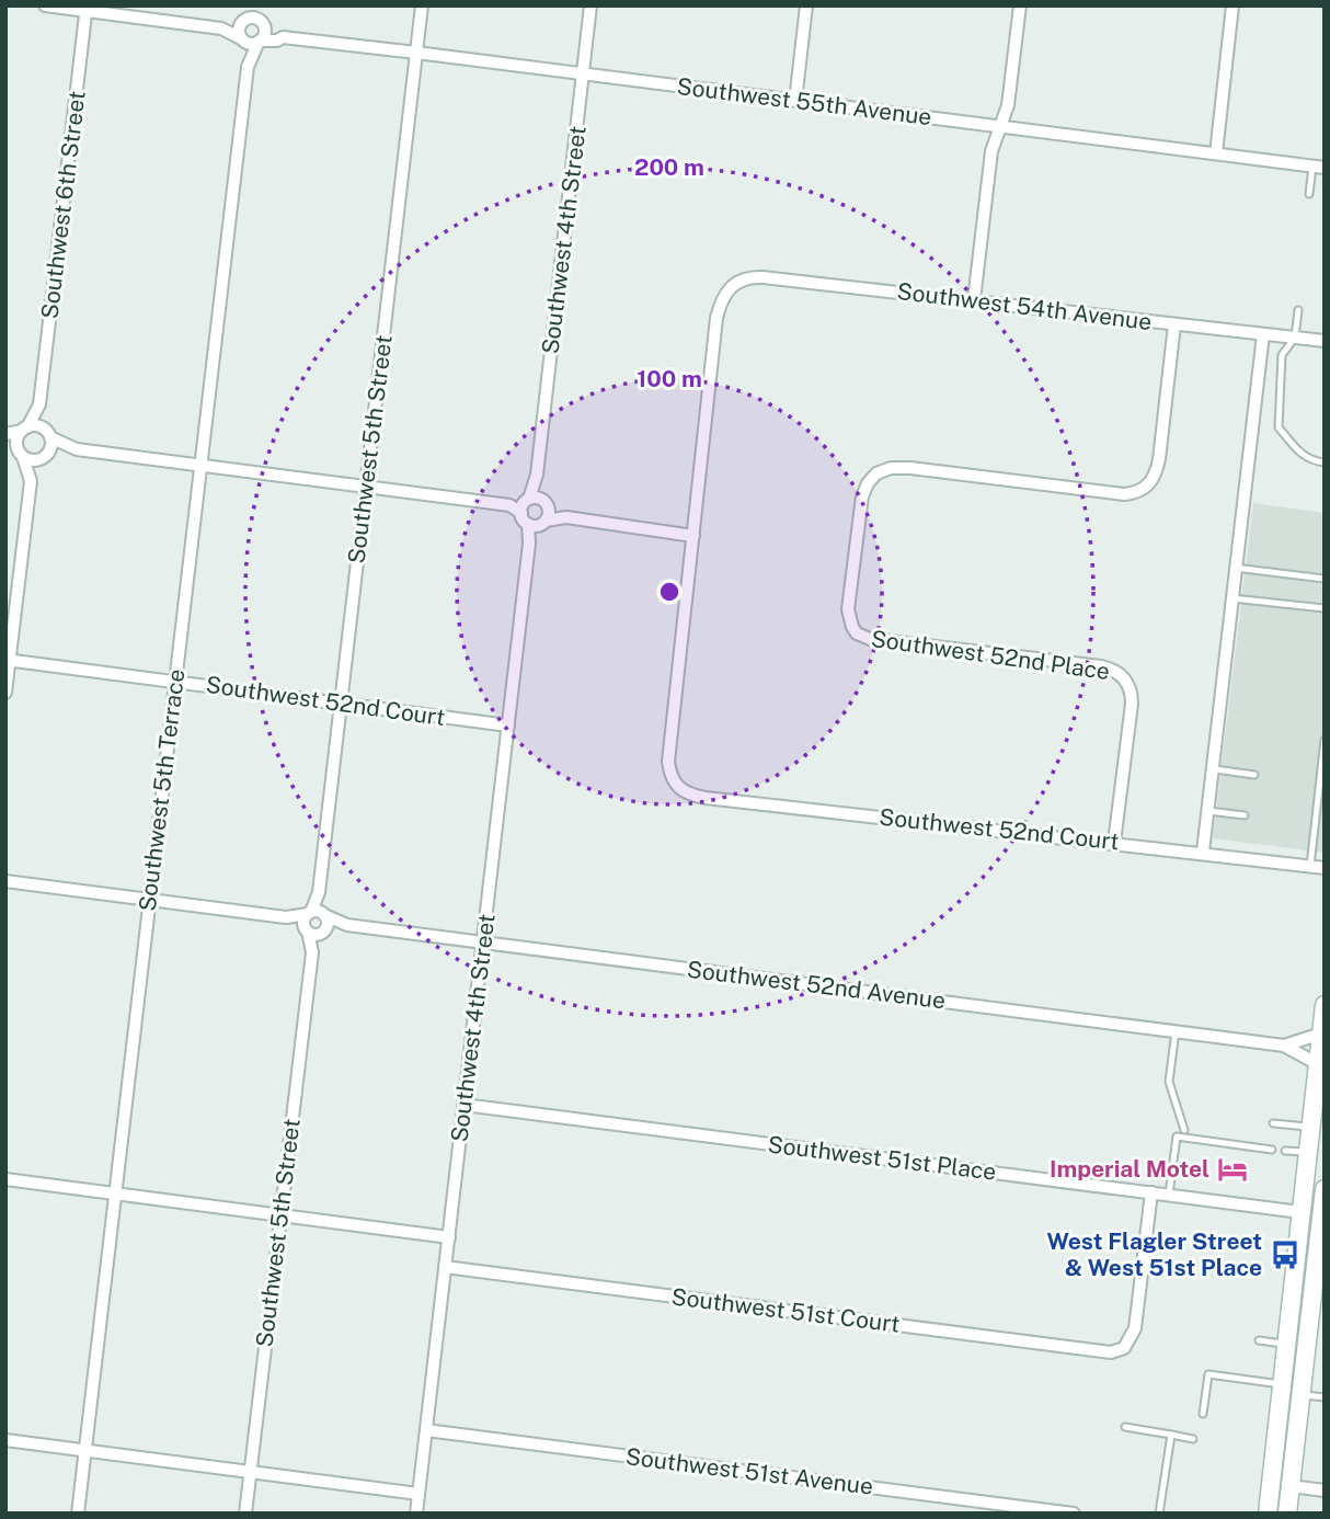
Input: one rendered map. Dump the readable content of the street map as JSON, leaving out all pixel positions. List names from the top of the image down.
{
  "streets": {
    "street": [
      "Southwest 55th Avenue",
      "Southwest 6th Street",
      "Southwest 4th Street",
      "Southwest 54th Avenue",
      "Southwest 5th Street",
      "Southwest 52nd Place",
      "Southwest 52nd Court",
      "Southwest 5th Terrace",
      "Southwest 52nd Avenue",
      "Southwest 51st Place",
      "Southwest 51st Court",
      "Southwest 51st Avenue"
    ]
  },
  "crossings": [
    ["Southwest 55th Avenue", "Southwest 4th Street"],
    ["Southwest 55th Avenue", "Southwest 5th Street"],
    ["Southwest 55th Avenue", "Southwest 5th Terrace"],
    ["Southwest 4th Street", "Southwest 52nd Court"],
    ["Southwest 4th Street", "Southwest 52nd Avenue"],
    ["Southwest 4th Street", "Southwest 51st Place"],
    ["Southwest 4th Street", "Southwest 51st Court"],
    ["Southwest 4th Street", "Southwest 51st Avenue"],
    ["Southwest 54th Avenue", "Southwest 52nd Place"],
    ["Southwest 54th Avenue", "Southwest 52nd Court"],
    ["Southwest 5th Street", "Southwest 52nd Court"],
    ["Southwest 5th Street", "Southwest 52nd Avenue"],
    ["Southwest 52nd Place", "Southwest 52nd Court"],
    ["Southwest 52nd Court", "Southwest 5th Terrace"],
    ["Southwest 51st Place", "Southwest 51st Court"]
  ],
  "places": {
    "hotel": ["Imperial Motel"],
    "bus stop": ["West Flagler Street & West 51st Place"]
  },
  "rings": ["200 m", "100 m"]
}
